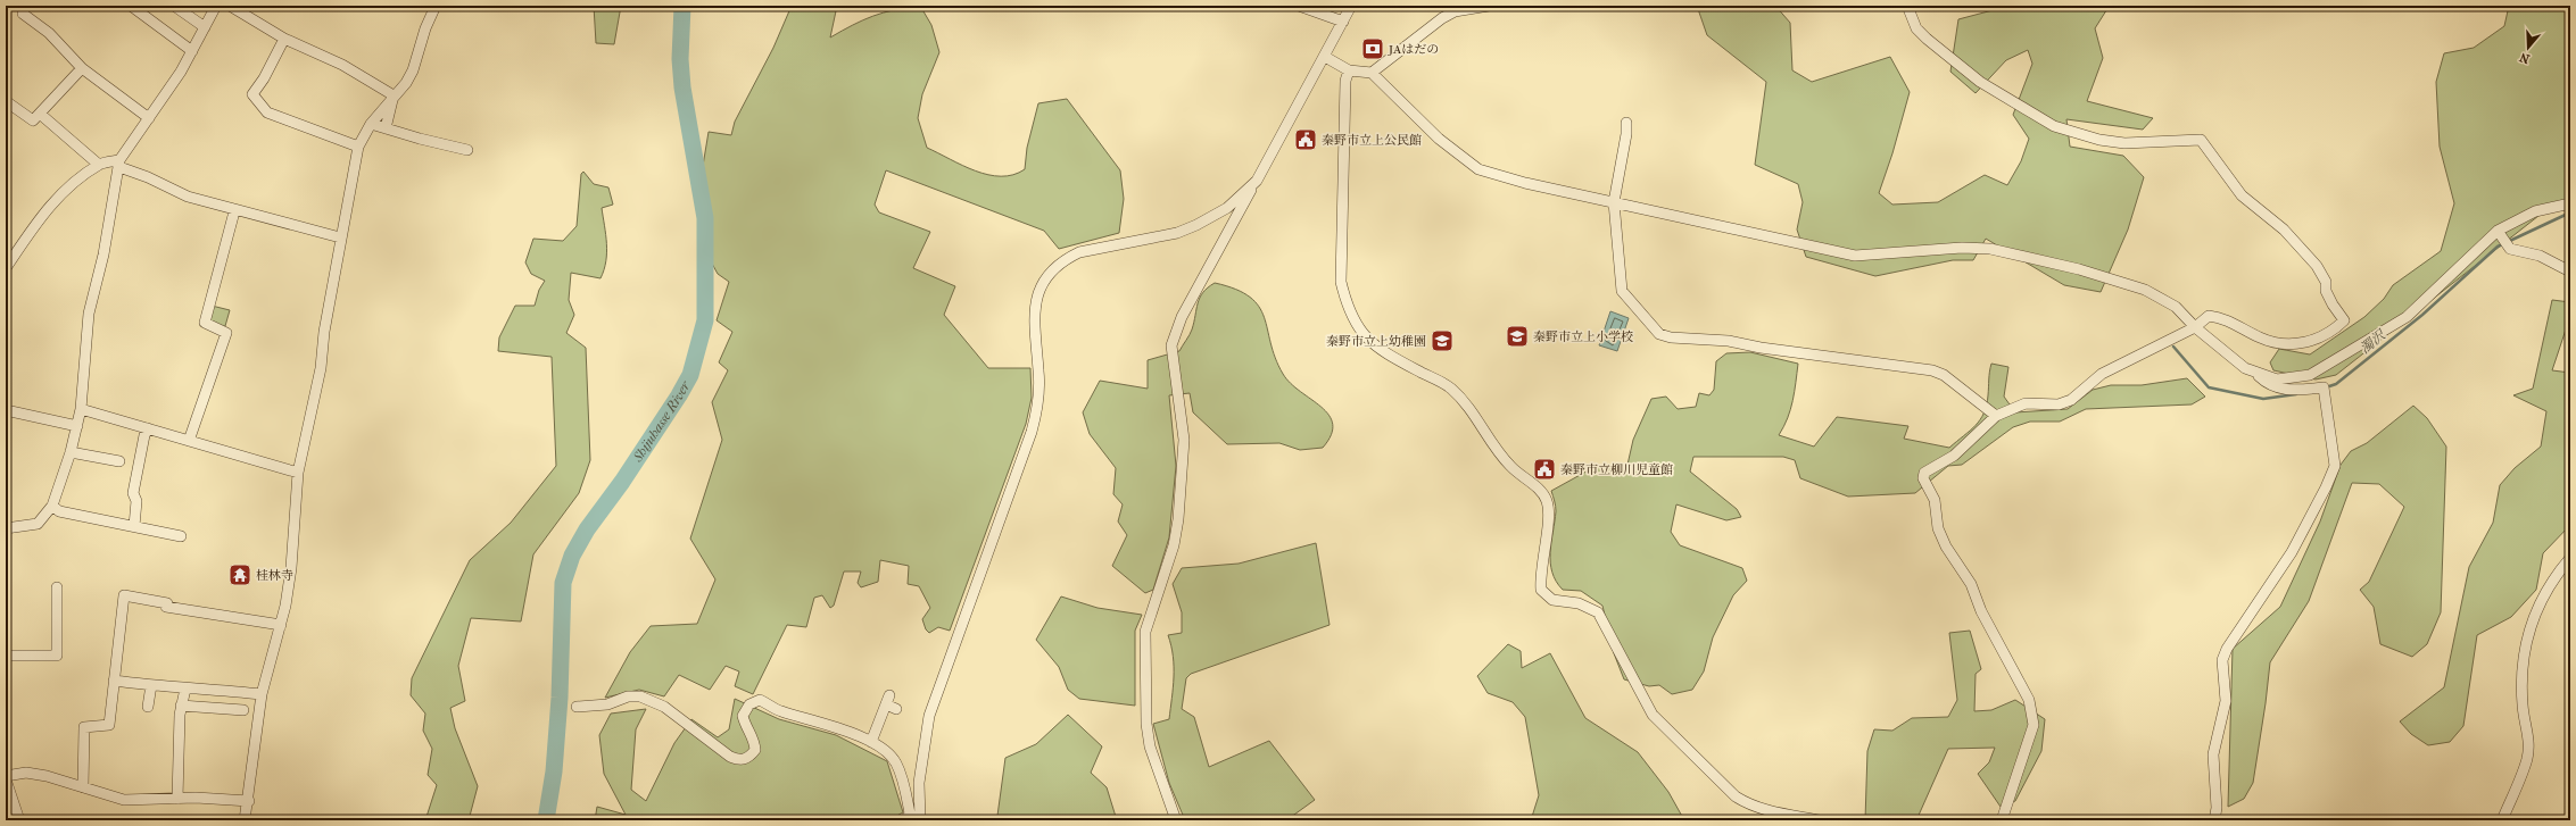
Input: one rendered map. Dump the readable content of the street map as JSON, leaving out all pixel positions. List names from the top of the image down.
{
  "water": ["濁沢", "Shijuhasse River"],
  "places": {
    "bank": ["JAはだの"],
    "public building": ["秦野市立上公民館", "秦野市立柳川児童館"],
    "school or university": ["秦野市立上小学校", "秦野市立上幼稚園"],
    "temple": ["桂林寺"]
  },
  "north": "bottom"
}
